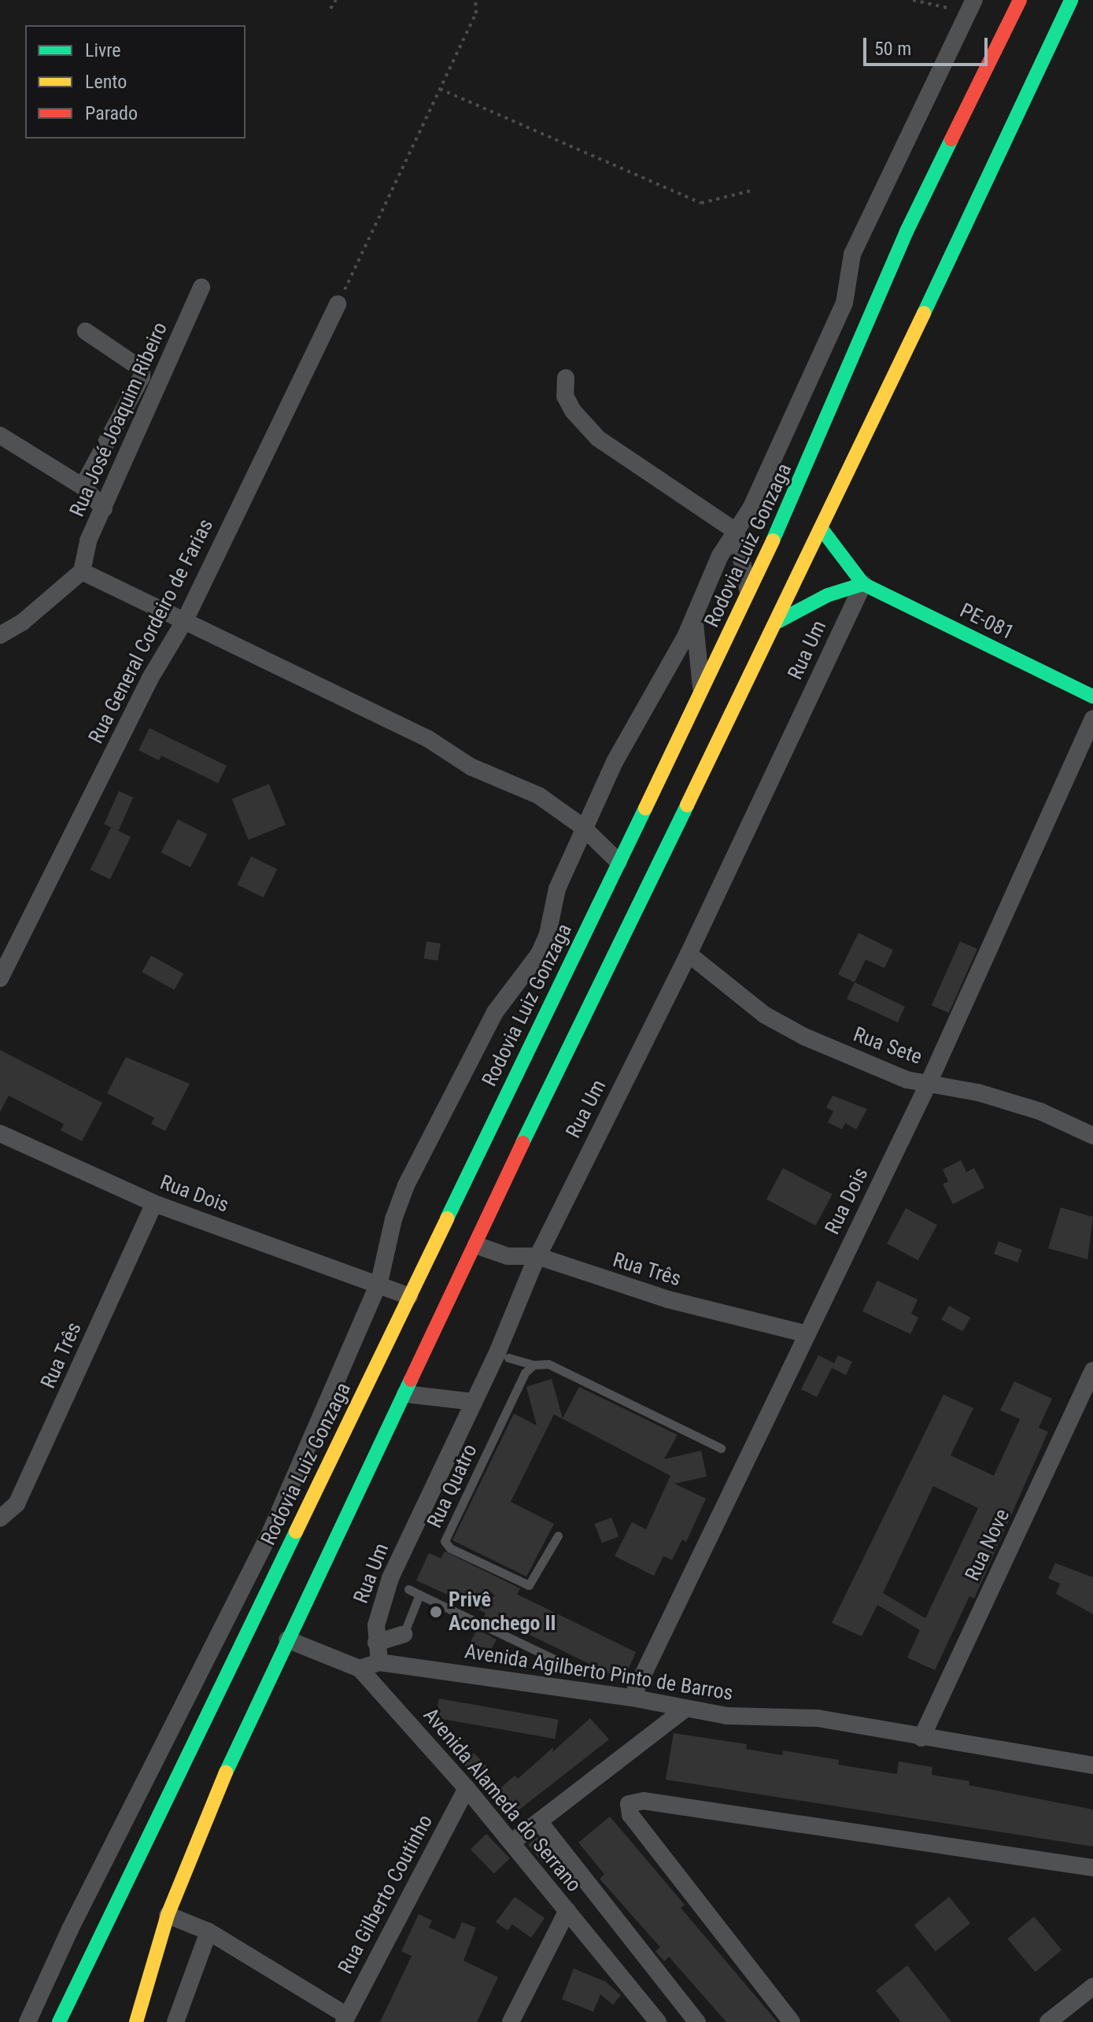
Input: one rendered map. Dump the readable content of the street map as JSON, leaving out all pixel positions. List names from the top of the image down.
{
  "streets": {
    "main road": ["Rodovia Luiz Gonzaga", "PE-081"],
    "street": [
      "Rua José Joaquim Ribeiro",
      "Rua General Cordeiro de Farias",
      "Rua Um",
      "Rua Sete",
      "Rua Dois",
      "Rua Três",
      "Rua Nove",
      "Avenida Agilberto Pinto de Barros",
      "Avenida Alameda do Serrano",
      "Rua Gilberto Coutinho"
    ],
    "lane": ["Rua Quatro"]
  },
  "crossings": [
    ["Rodovia Luiz Gonzaga", "Rua Dois"],
    ["PE-081", "Rua Um"],
    ["Rua Um", "Rua Sete"],
    ["Rua Um", "Rua Três"],
    ["Rua Um", "Avenida Agilberto Pinto de Barros"],
    ["Rua Sete", "Rua Dois"],
    ["Rua Dois", "Rua Três"],
    ["Rua Dois", "Avenida Agilberto Pinto de Barros"],
    ["Rua Nove", "Avenida Agilberto Pinto de Barros"],
    ["Avenida Agilberto Pinto de Barros", "Avenida Alameda do Serrano"],
    ["Avenida Alameda do Serrano", "Rua Gilberto Coutinho"]
  ],
  "places": ["Privê Aconchego II"],
  "legend": ["Livre", "Lento", "Parado"],
  "scale_bar": "50 m"
}
